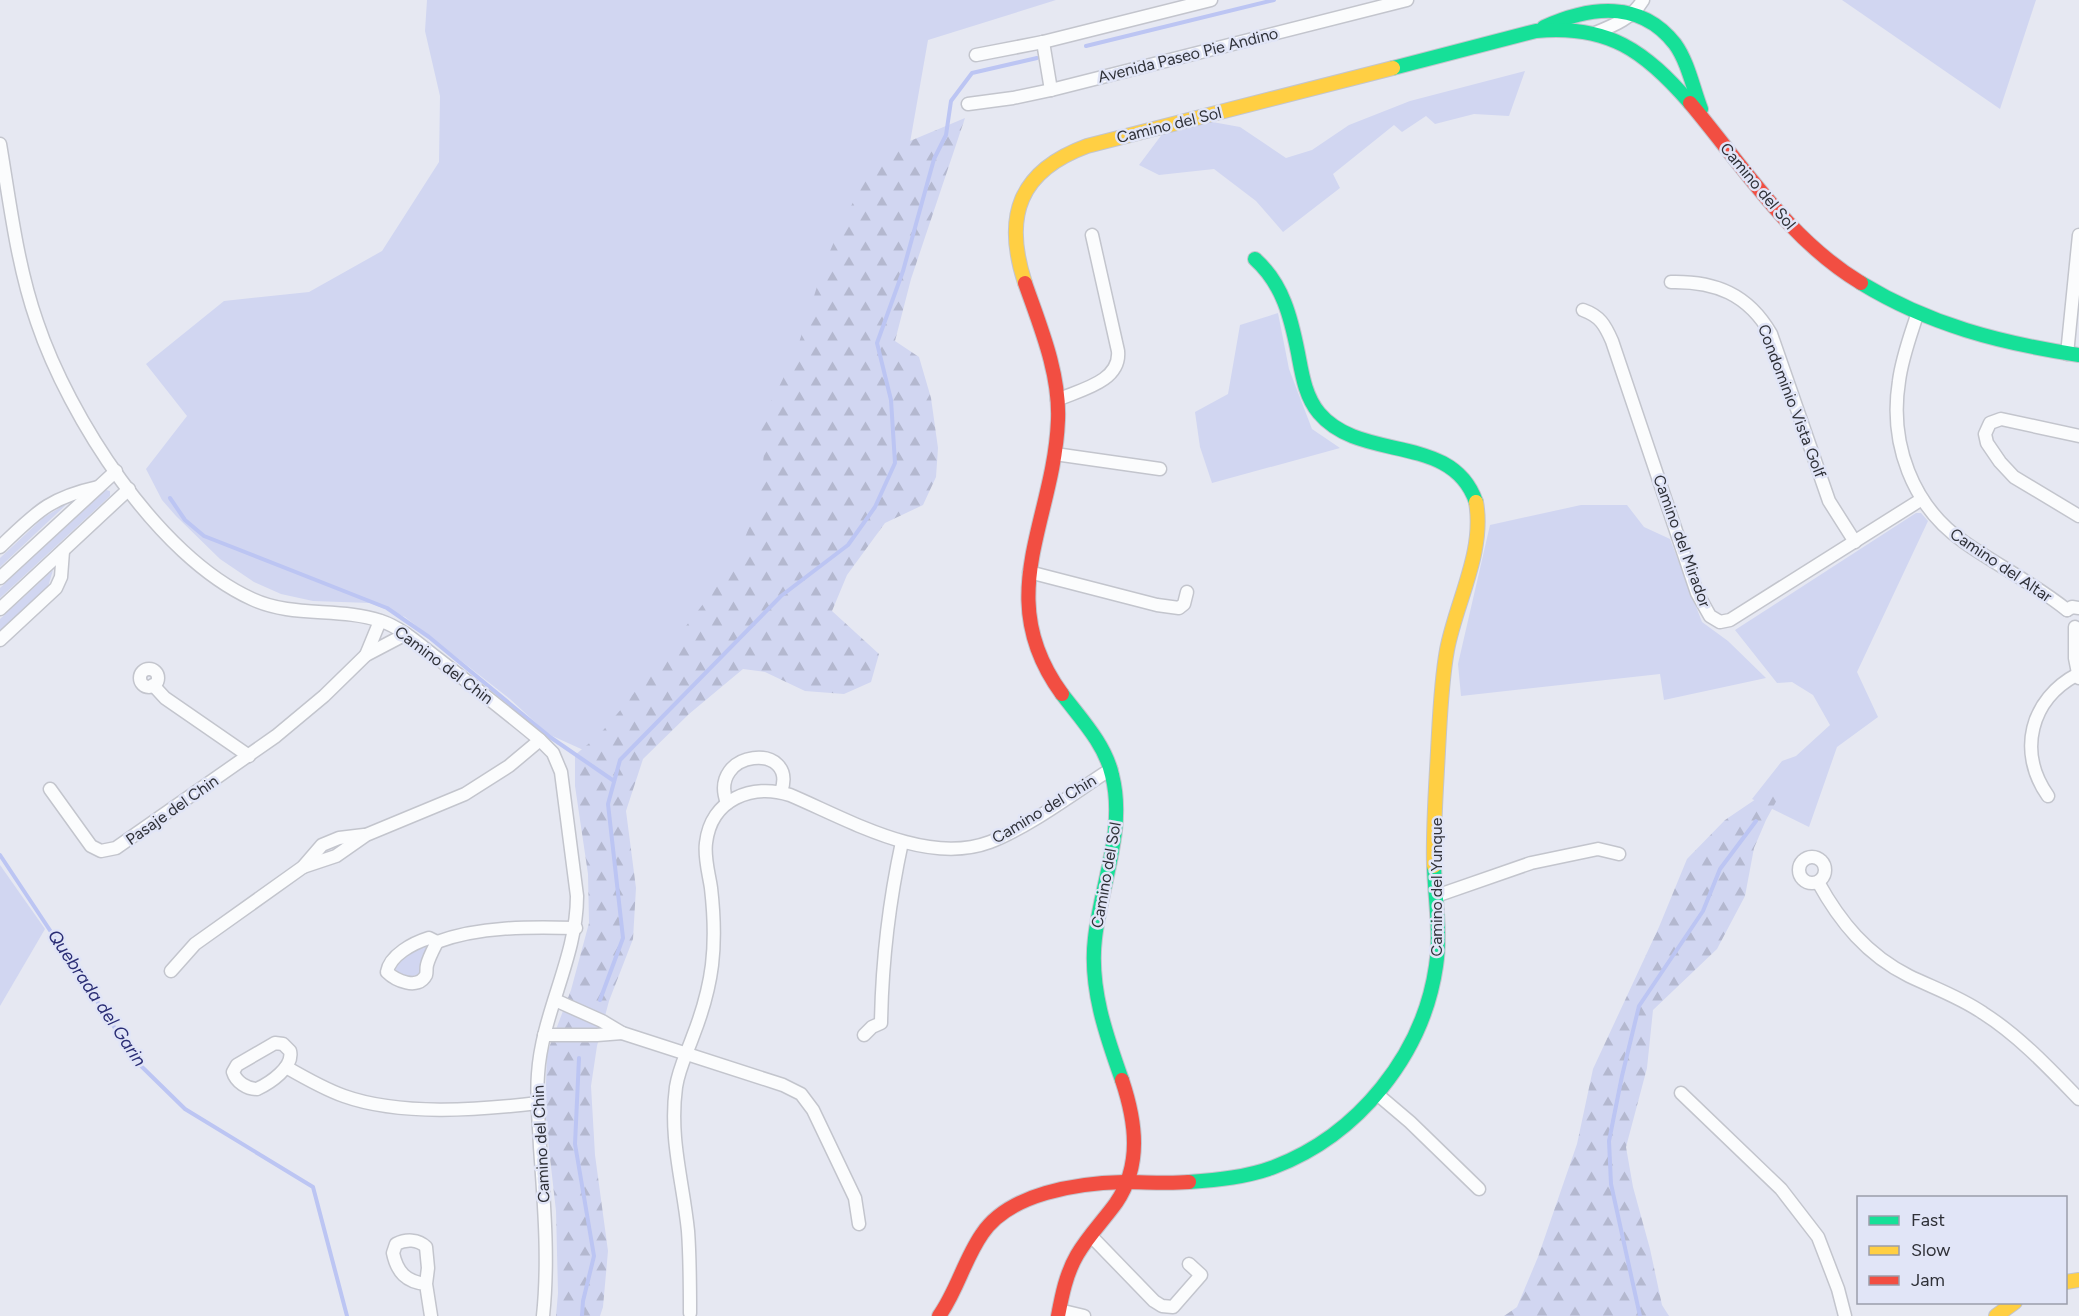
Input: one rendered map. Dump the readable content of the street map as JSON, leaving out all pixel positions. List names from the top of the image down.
{
  "streets": {
    "street": [
      "Avenida Paseo Pie Andino",
      "Camino del Sol",
      "Condominio Vista Golf",
      "Camino del Mirador",
      "Camino del Altar",
      "Camino del Chin",
      "Pasaje del Chin",
      "Camino del Yunque"
    ]
  },
  "crossings": [
    ["Camino del Sol", "Camino del Altar"],
    ["Camino del Sol", "Camino del Chin"],
    ["Camino del Sol", "Camino del Yunque"],
    ["Condominio Vista Golf", "Camino del Mirador"],
    ["Camino del Mirador", "Camino del Altar"],
    ["Camino del Chin", "Pasaje del Chin"]
  ],
  "water": ["Quebrada del Garin"],
  "legend": ["Fast", "Slow", "Jam"]
}
